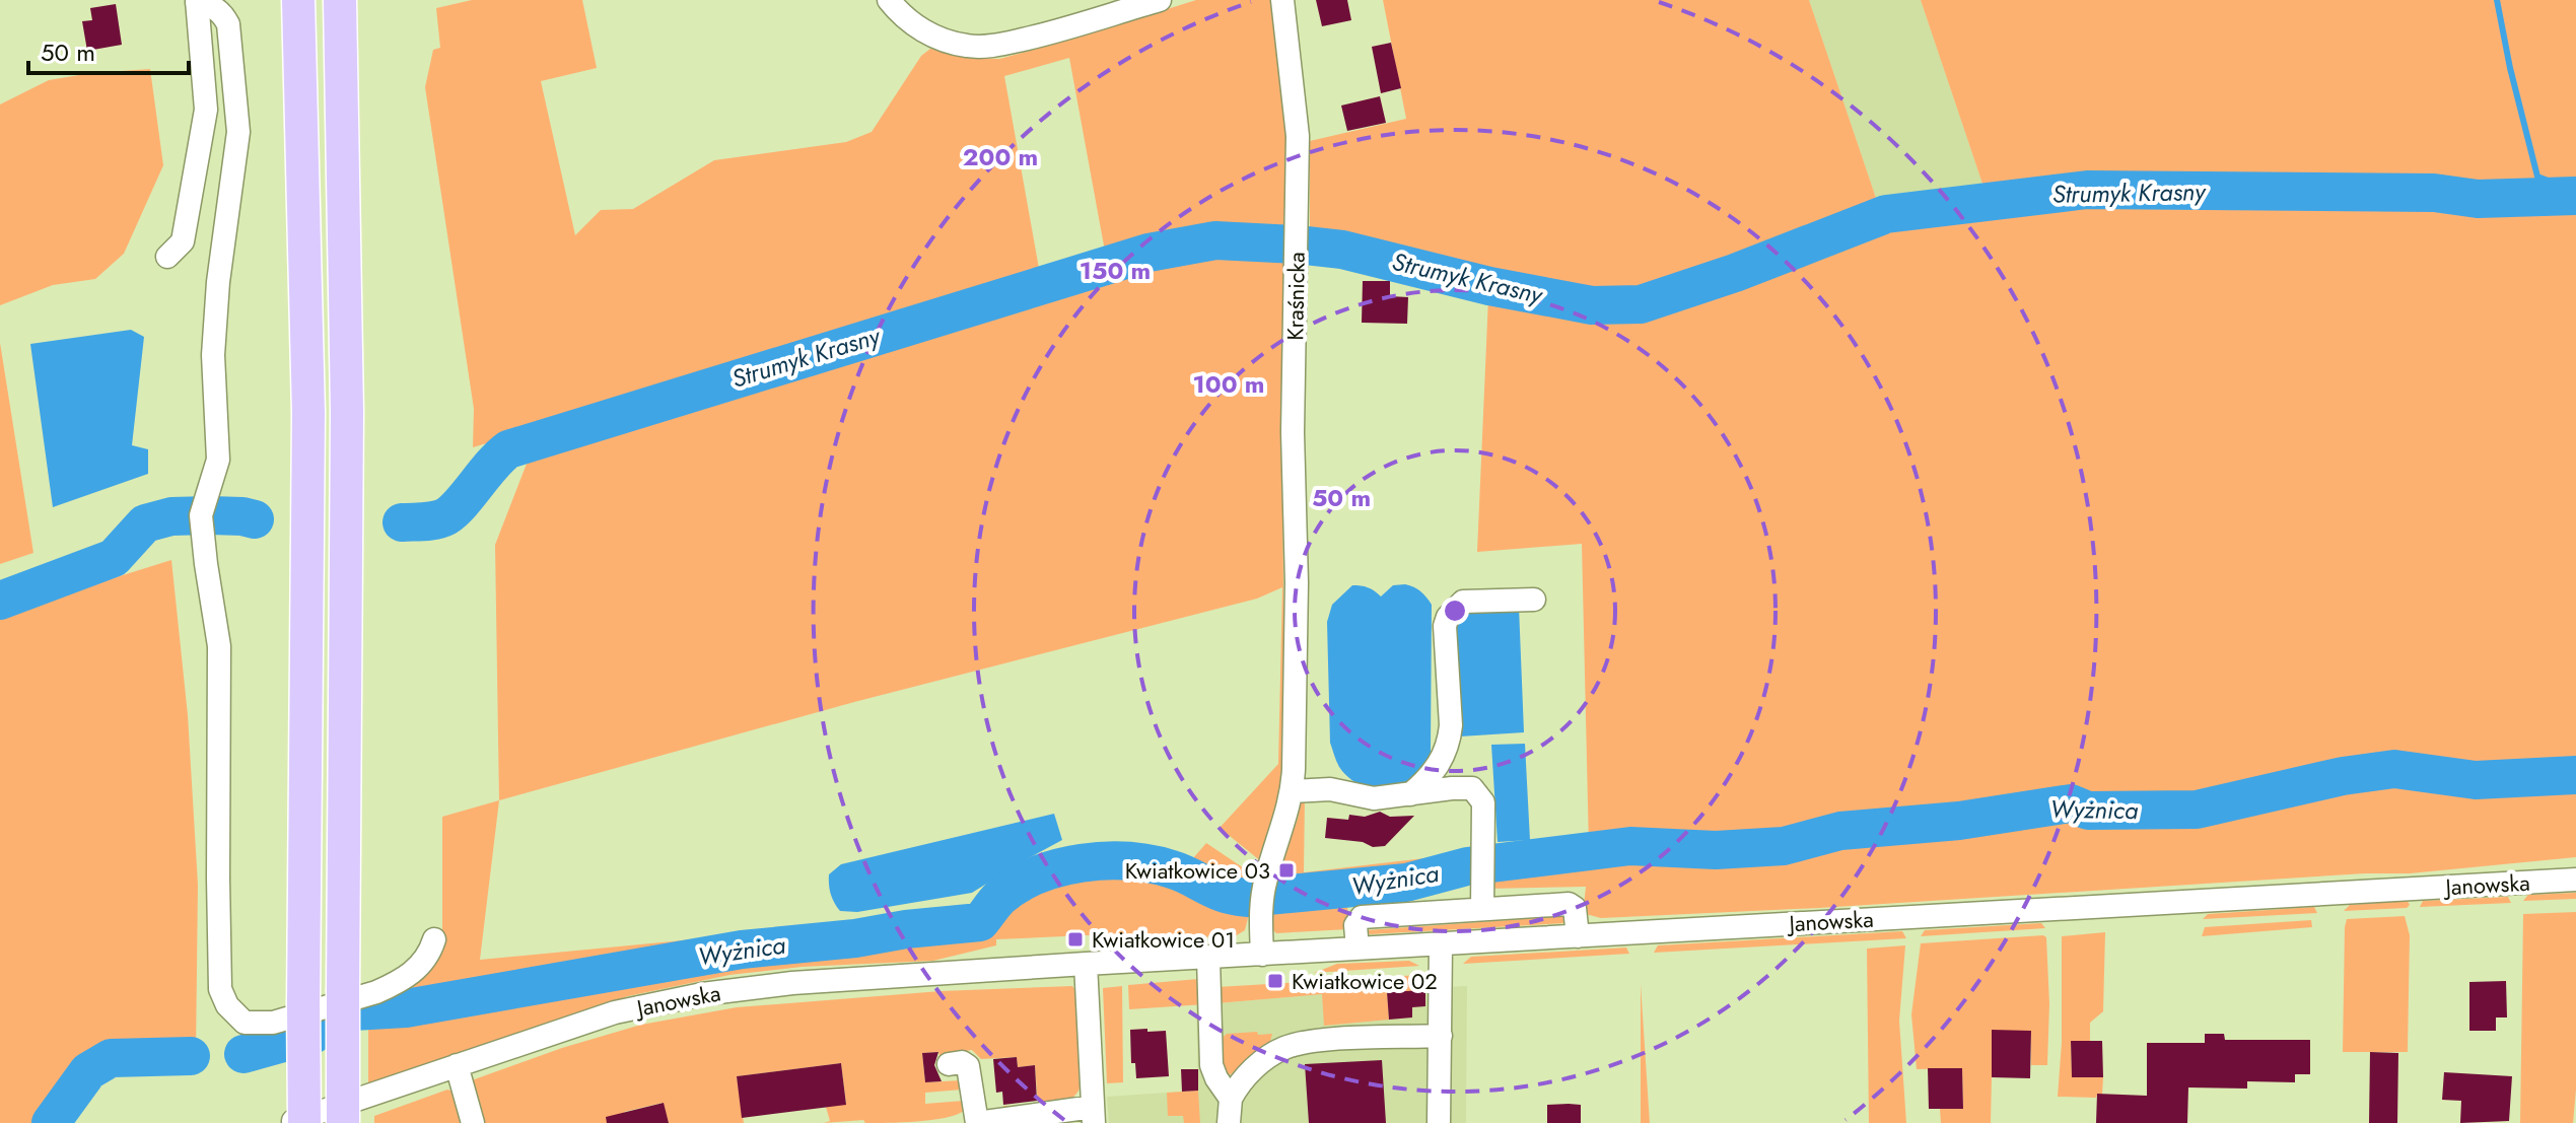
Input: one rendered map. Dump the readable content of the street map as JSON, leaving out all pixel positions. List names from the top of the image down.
{
  "streets": {
    "street": ["Kraśnicka", "Janowska"]
  },
  "crossings": [
    ["Kraśnicka", "Janowska"]
  ],
  "water": ["Strumyk Krasny", "Wyżnica"],
  "places": {
    "transit": ["Kwiatkowice 03", "Kwiatkowice 01", "Kwiatkowice 02"]
  },
  "scale_bar": "50 m",
  "rings": [
    "200 m",
    "150 m",
    "100 m",
    "50 m"
  ]
}
